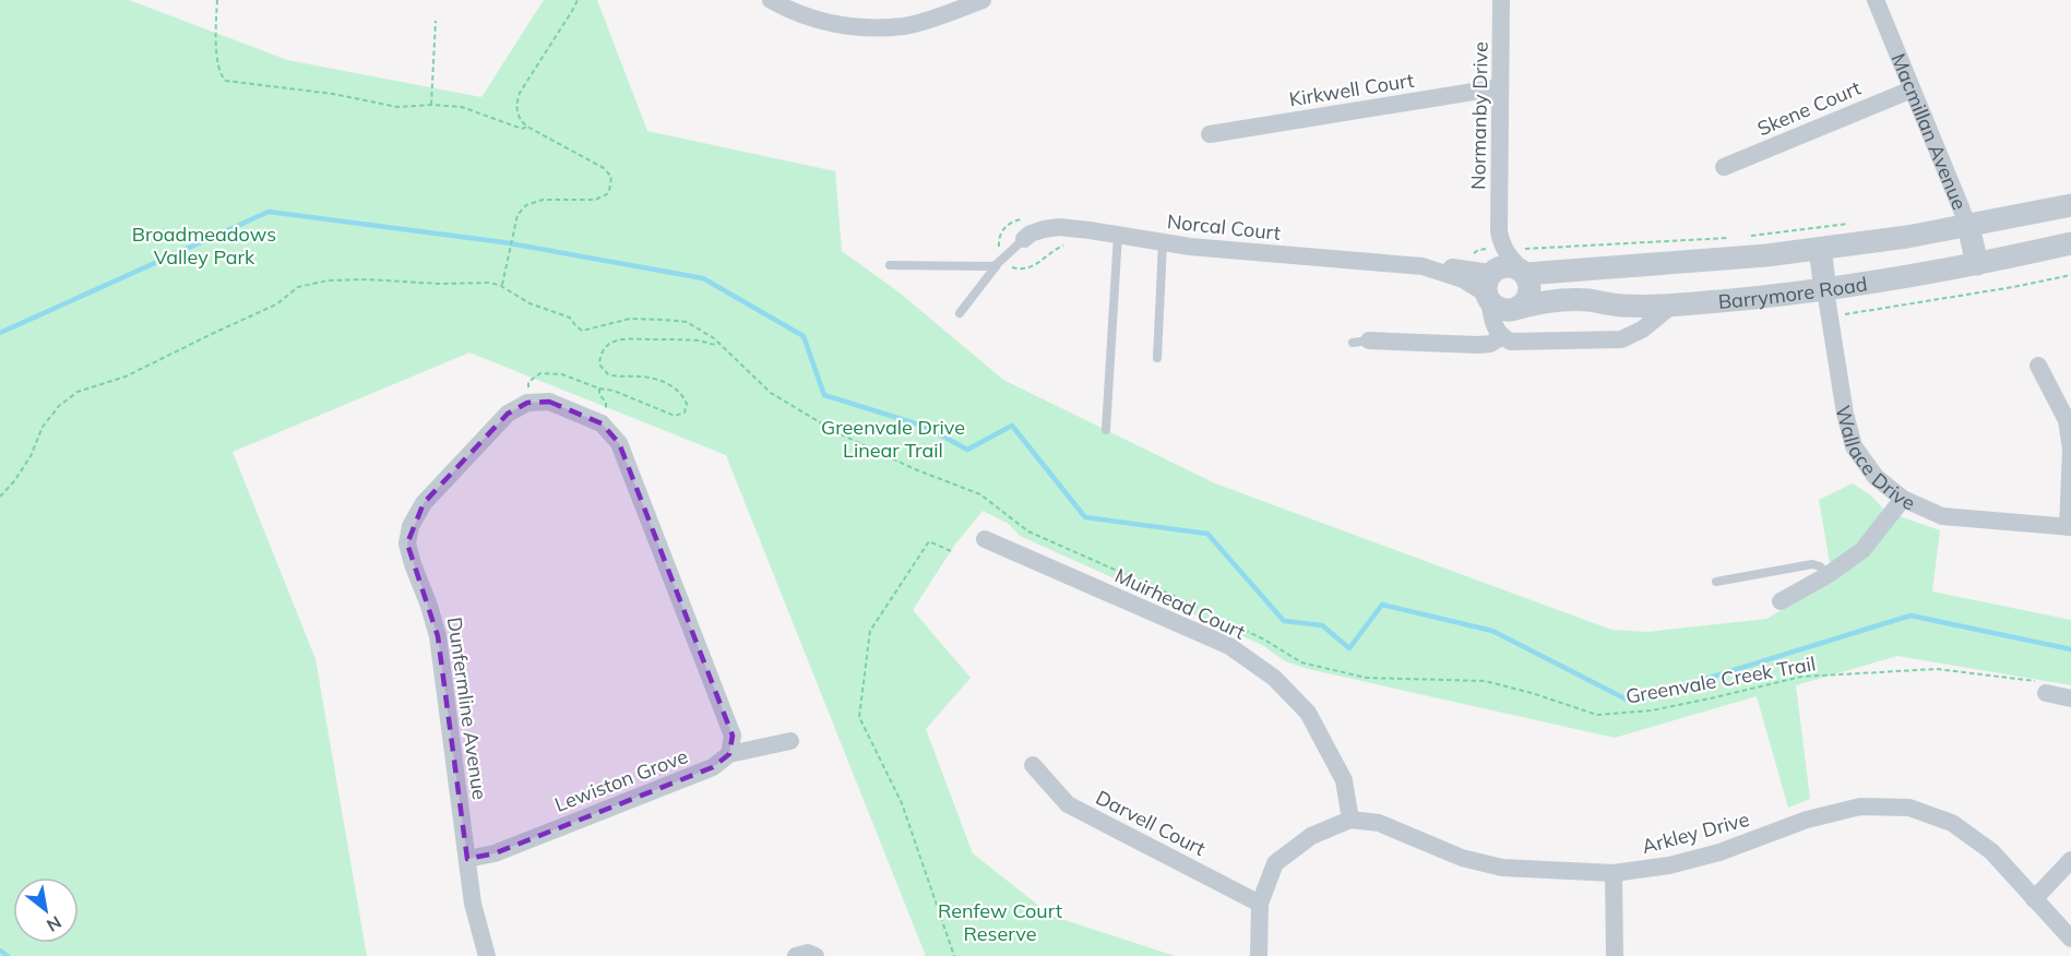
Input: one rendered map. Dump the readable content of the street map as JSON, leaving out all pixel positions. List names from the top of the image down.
{
  "streets": {
    "street": [
      "Kirkwell Court",
      "Skene Court",
      "Normanby Drive",
      "Macmillan Avenue",
      "Norcal Court",
      "Barrymore Road",
      "Wallace Drive",
      "Muirhead Court",
      "Dunfermline Avenue",
      "Lewiston Grove",
      "Darvell Court",
      "Arkley Drive"
    ],
    "path": ["Greenvale Creek Trail"]
  },
  "crossings": [
    ["Kirkwell Court", "Normanby Drive"],
    ["Skene Court", "Macmillan Avenue"],
    ["Normanby Drive", "Norcal Court"],
    ["Normanby Drive", "Barrymore Road"],
    ["Macmillan Avenue", "Barrymore Road"],
    ["Norcal Court", "Barrymore Road"],
    ["Barrymore Road", "Wallace Drive"],
    ["Muirhead Court", "Arkley Drive"],
    ["Dunfermline Avenue", "Lewiston Grove"],
    ["Darvell Court", "Arkley Drive"]
  ],
  "parks": ["Broadmeadows Valley Park", "Greenvale Drive Linear Trail", "Renfew Court Reserve"],
  "north": "bottom right"
}
